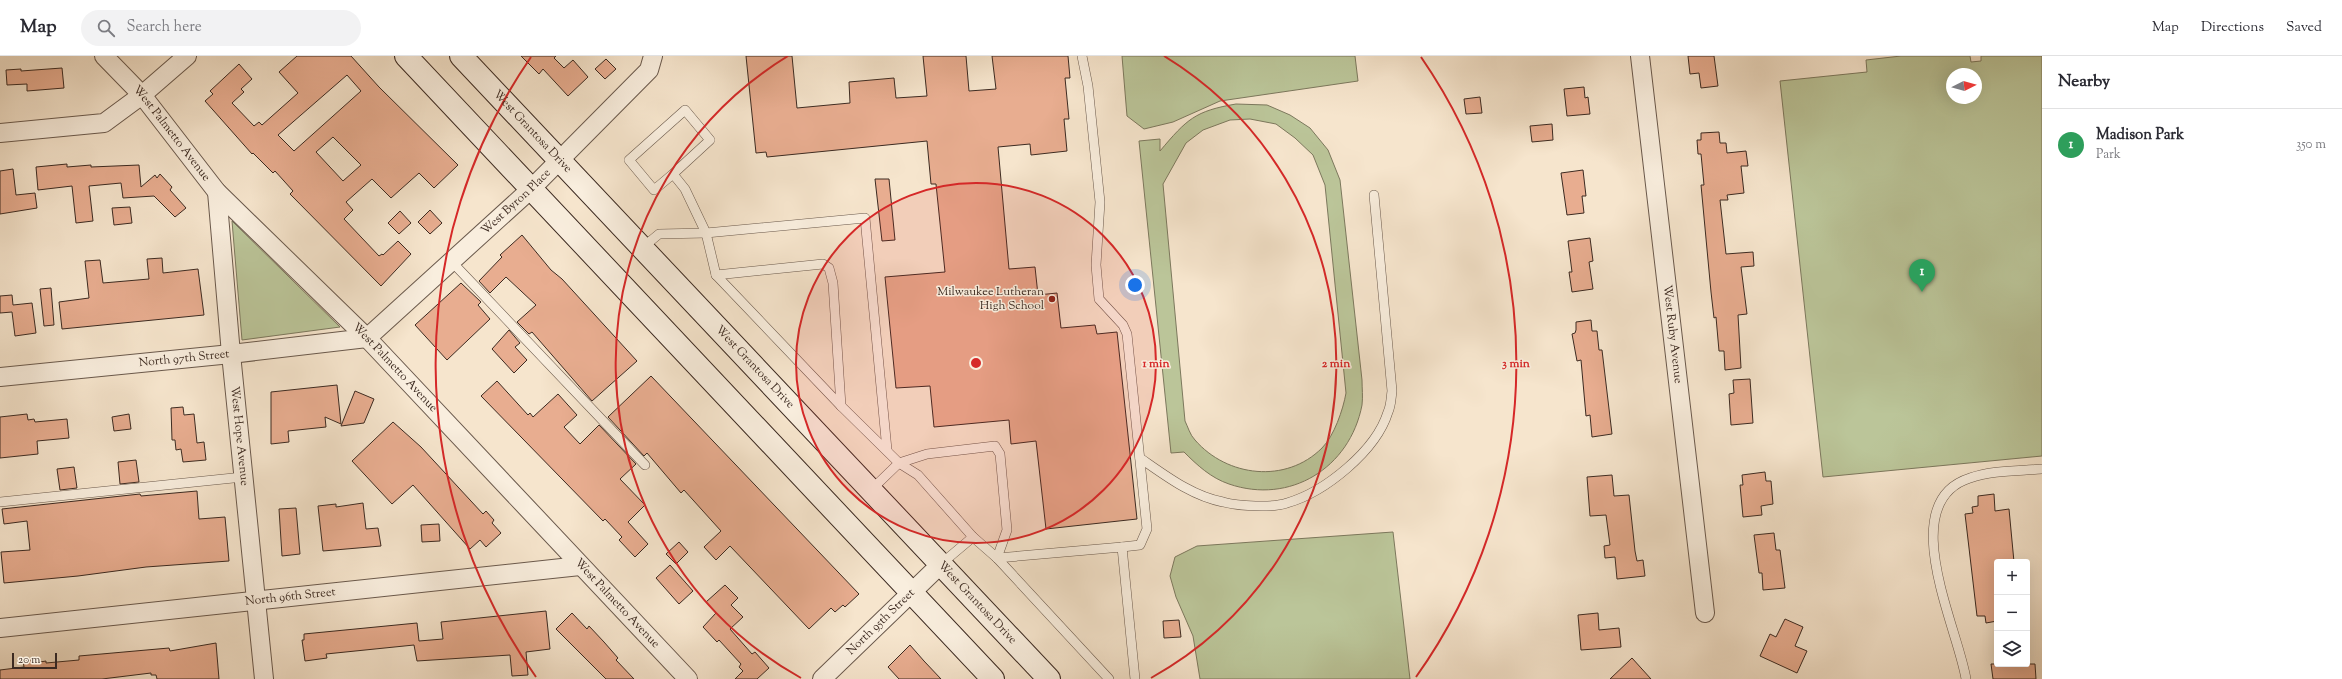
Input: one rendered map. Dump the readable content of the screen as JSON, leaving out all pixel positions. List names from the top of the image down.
{
  "streets": {
    "street": [
      "West Grantosa Drive",
      "West Palmetto Avenue",
      "West Byron Place",
      "West Ruby Avenue",
      "North 97th Street",
      "West Hope Avenue",
      "North 96th Street",
      "North 95th Street"
    ]
  },
  "crossings": [
    ["West Grantosa Drive", "West Byron Place"],
    ["West Grantosa Drive", "North 95th Street"],
    ["West Palmetto Avenue", "West Byron Place"],
    ["West Palmetto Avenue", "North 97th Street"],
    ["West Palmetto Avenue", "West Hope Avenue"],
    ["West Palmetto Avenue", "North 96th Street"],
    ["West Byron Place", "North 97th Street"],
    ["North 97th Street", "West Hope Avenue"],
    ["West Hope Avenue", "North 96th Street"]
  ],
  "places": ["Milwaukee Lutheran High School"],
  "scale_bar": "20 m",
  "north": "right",
  "page": {
    "header": "Map",
    "search": "Search here",
    "nav": ["Map", "Directions", "Saved"],
    "heading": "Nearby",
    "list": [
      {
        "mark": "1",
        "name": "Madison Park",
        "note": "Park",
        "value": "350 m"
      }
    ],
    "pins": "1",
    "map_buttons": ["+", "−"],
    "scale": "20 m"
  },
  "rings": ["1 min", "2 min", "3 min"]
}
